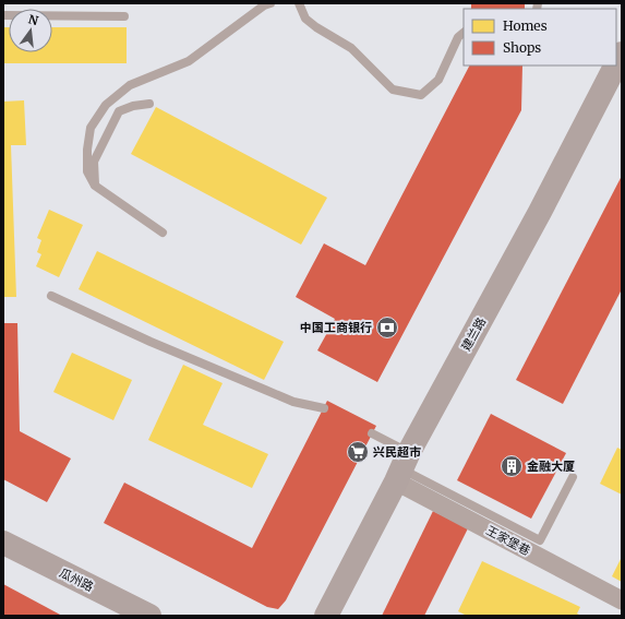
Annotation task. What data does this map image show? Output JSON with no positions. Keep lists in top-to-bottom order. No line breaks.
{"streets":{"street":["建兰路","王家堡巷","瓜州路"]},"crossings":[["建兰路","王家堡巷"]],"places":{"bank":["中国工商银行"],"supermarket":["兴民超市"],"building":["金融大厦"]},"legend":["Homes","Shops"],"north":"top"}
